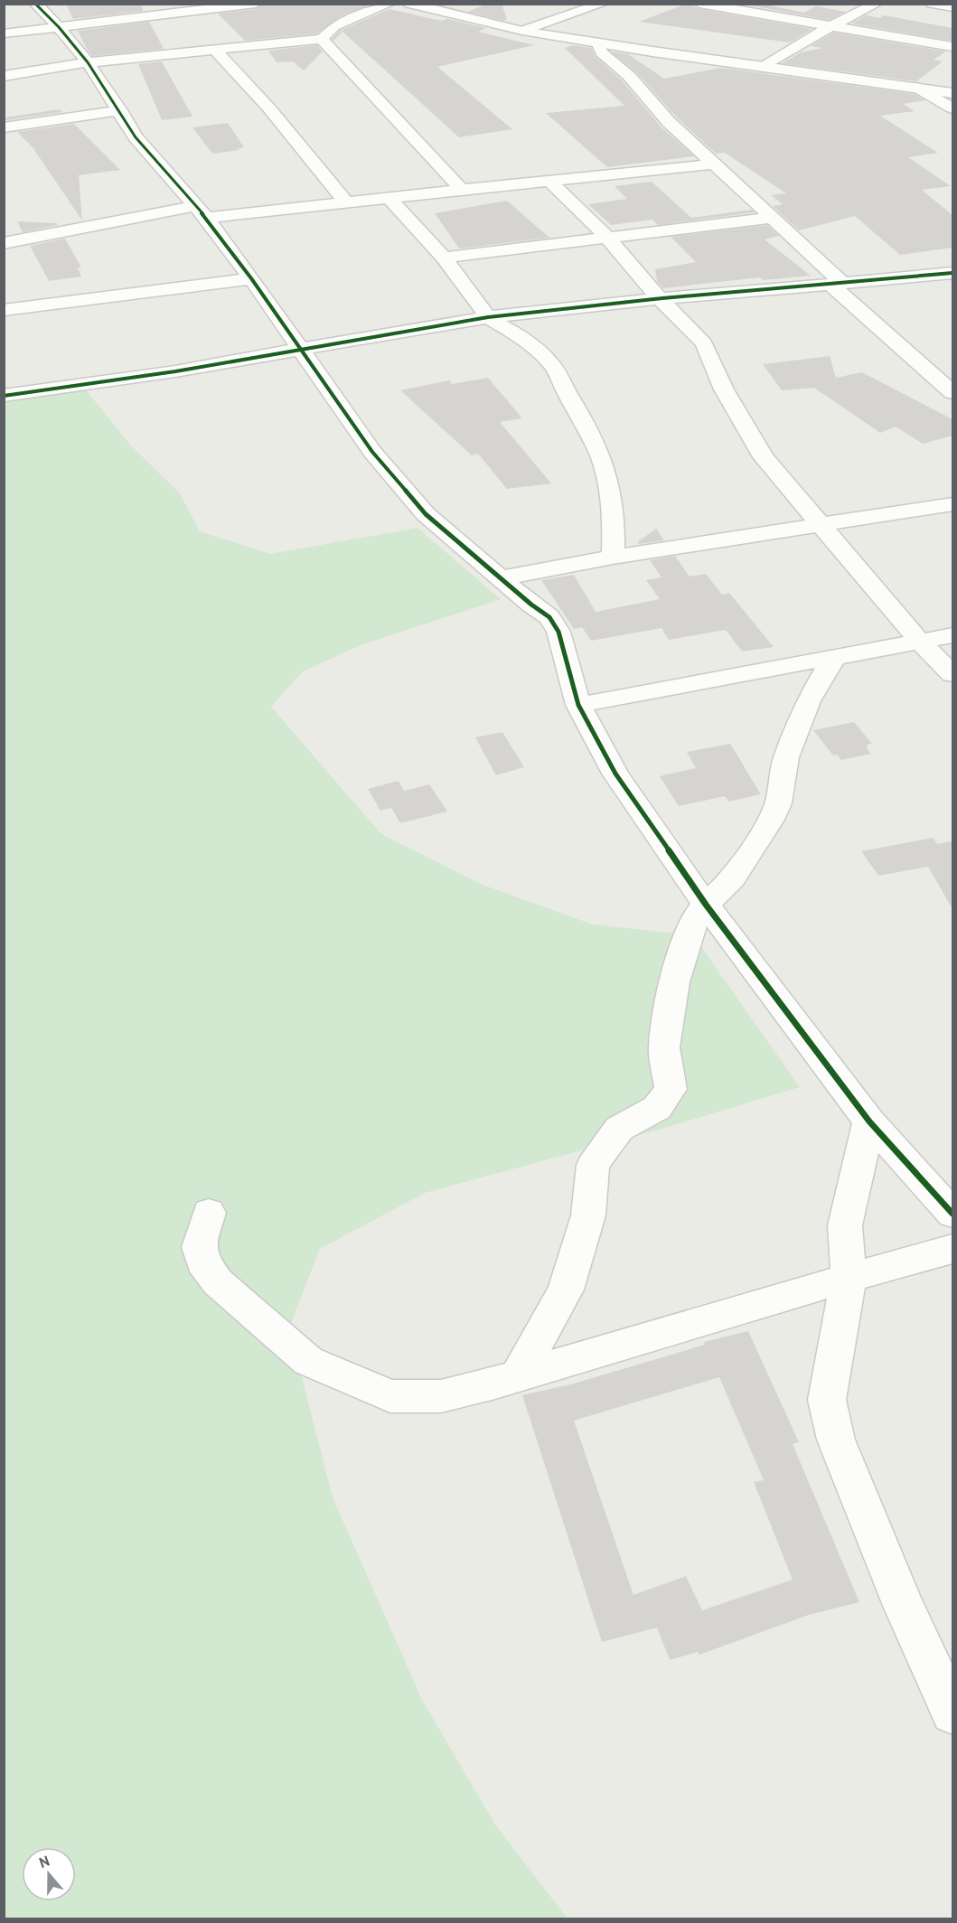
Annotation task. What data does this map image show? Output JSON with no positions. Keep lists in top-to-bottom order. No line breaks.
{"north":"top"}
